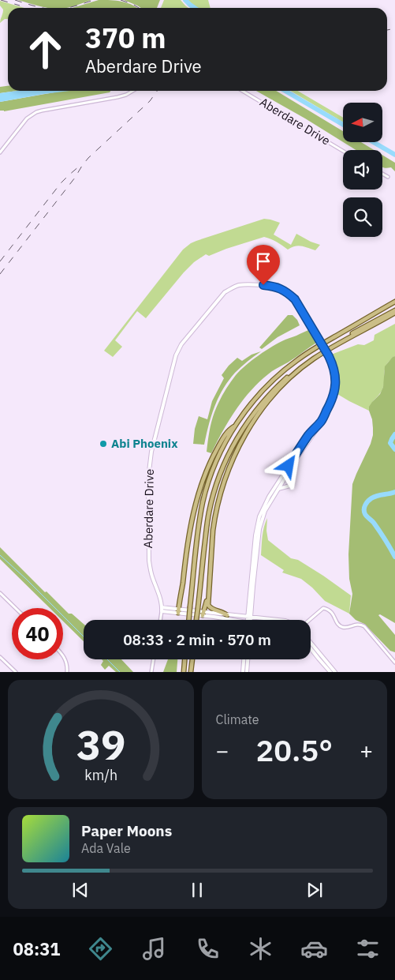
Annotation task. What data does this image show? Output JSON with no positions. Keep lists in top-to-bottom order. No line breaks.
{"streets":{"street":["Aberdare Drive"]},"places":["Abi Phoenix"],"north":"left","page":{"turn":["370 m","Aberdare Drive"],"limit":"40","trip":"08:33 · 2 min · 570 m","tile":"Climate","heat":["−","20.5°","+"],"song":["Paper Moons","Ada Vale"],"tabs":"08:31","gauge":["39","km/h"]}}
